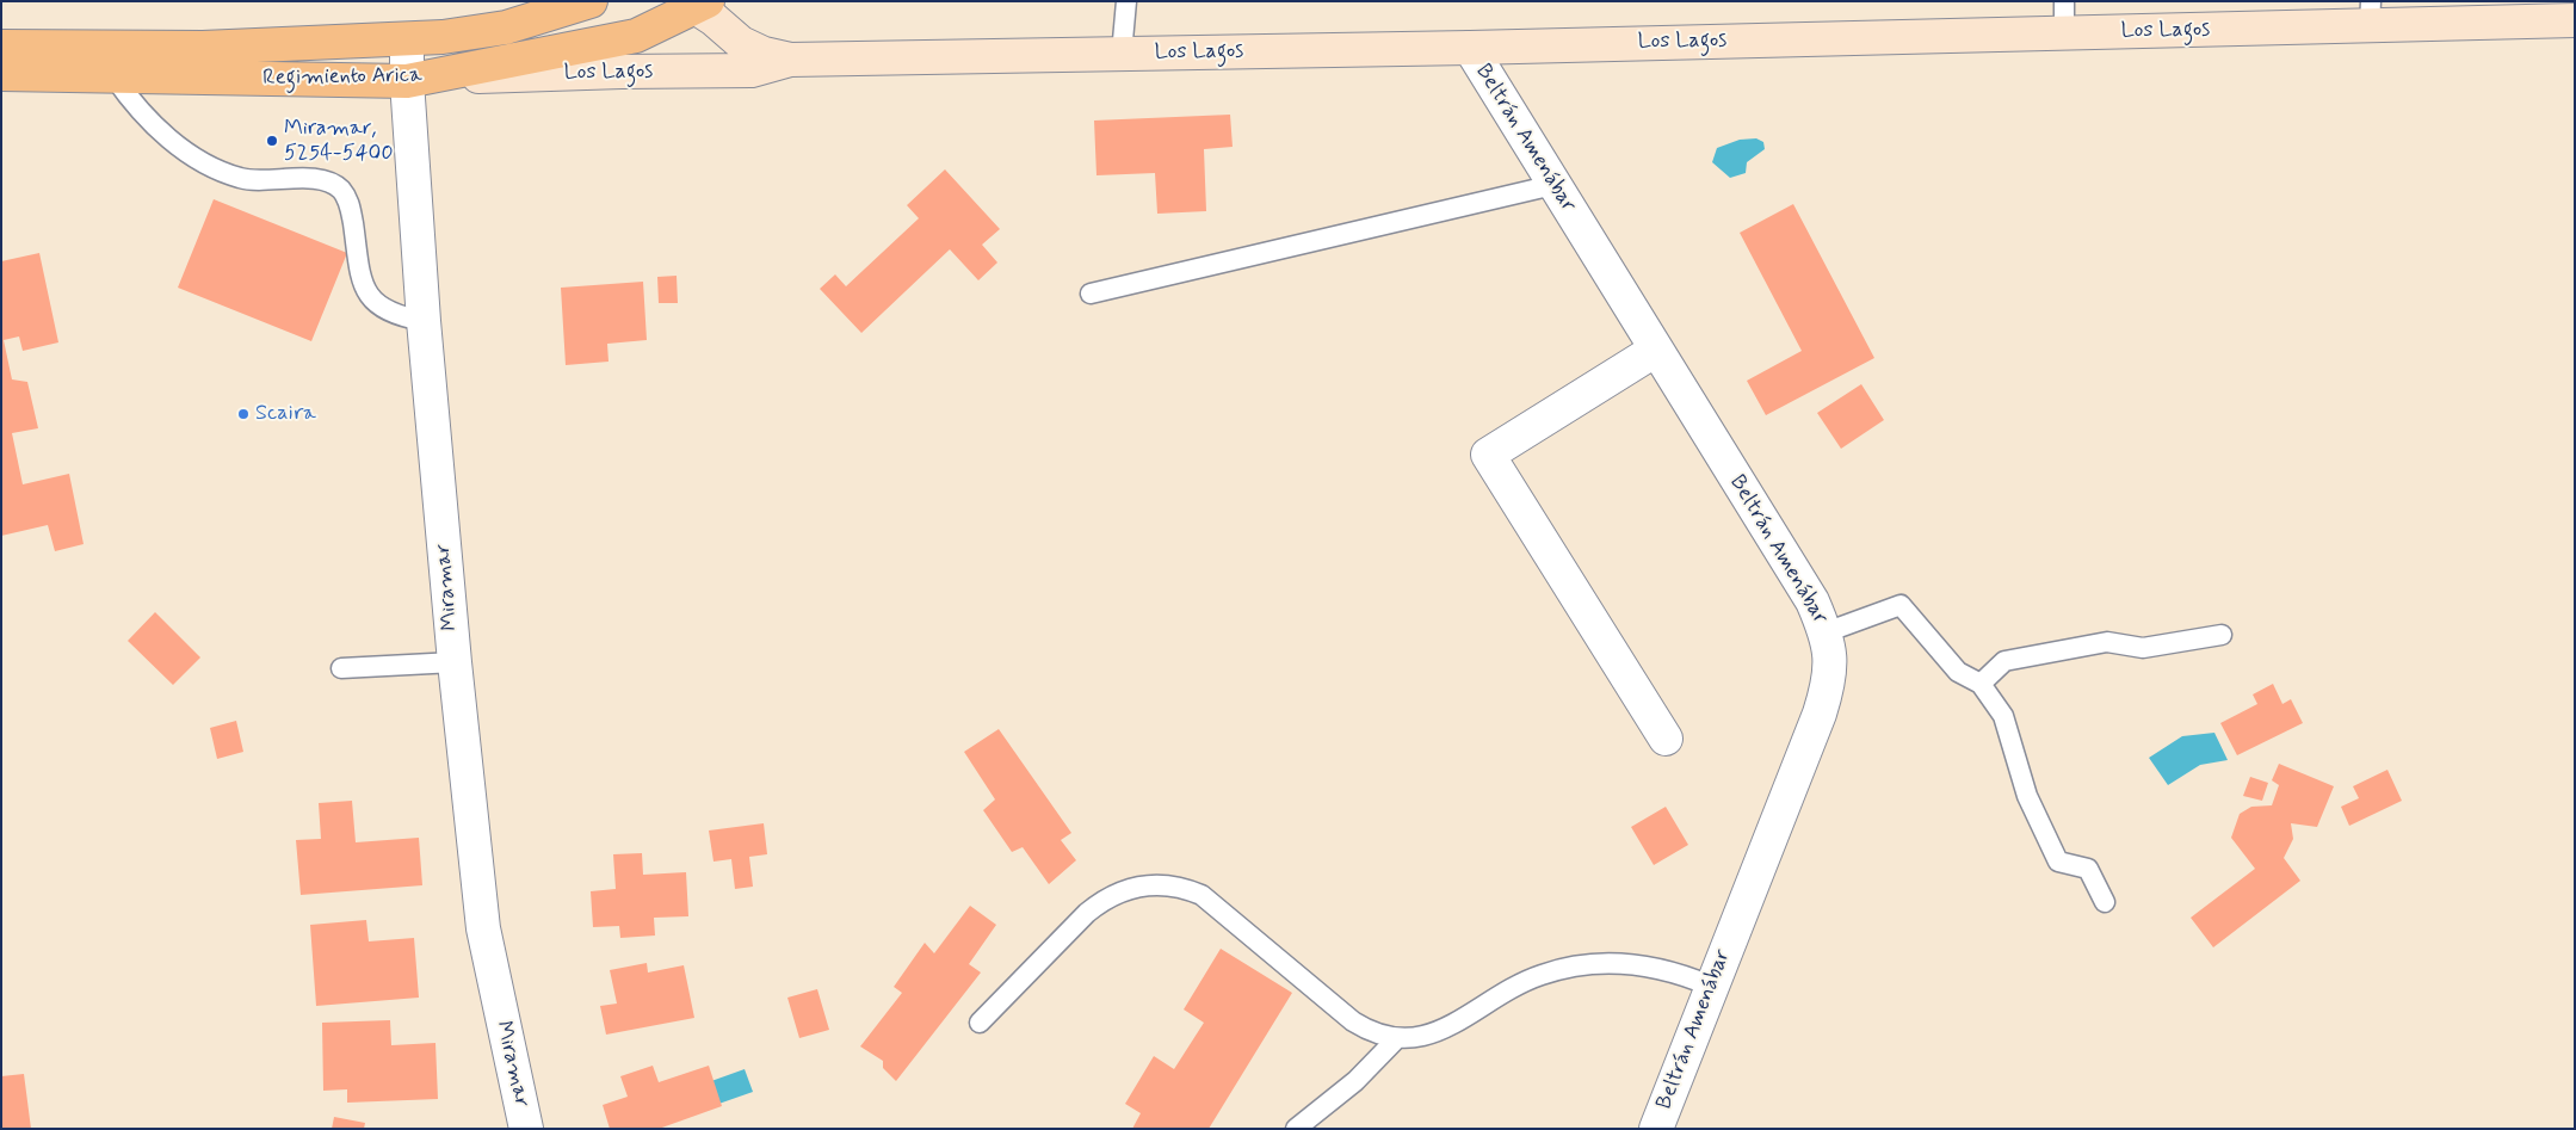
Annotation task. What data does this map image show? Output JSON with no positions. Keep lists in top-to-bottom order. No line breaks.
{"streets":{"main road":["Los Lagos","Regimiento Arica"],"street":["Beltrán Amenábar","Miramar"]},"crossings":[["Los Lagos","Regimiento Arica"],["Los Lagos","Beltrán Amenábar"],["Los Lagos","Miramar"],["Regimiento Arica","Miramar"]],"places":["Miramar, 5254-5400","Scaira"]}
